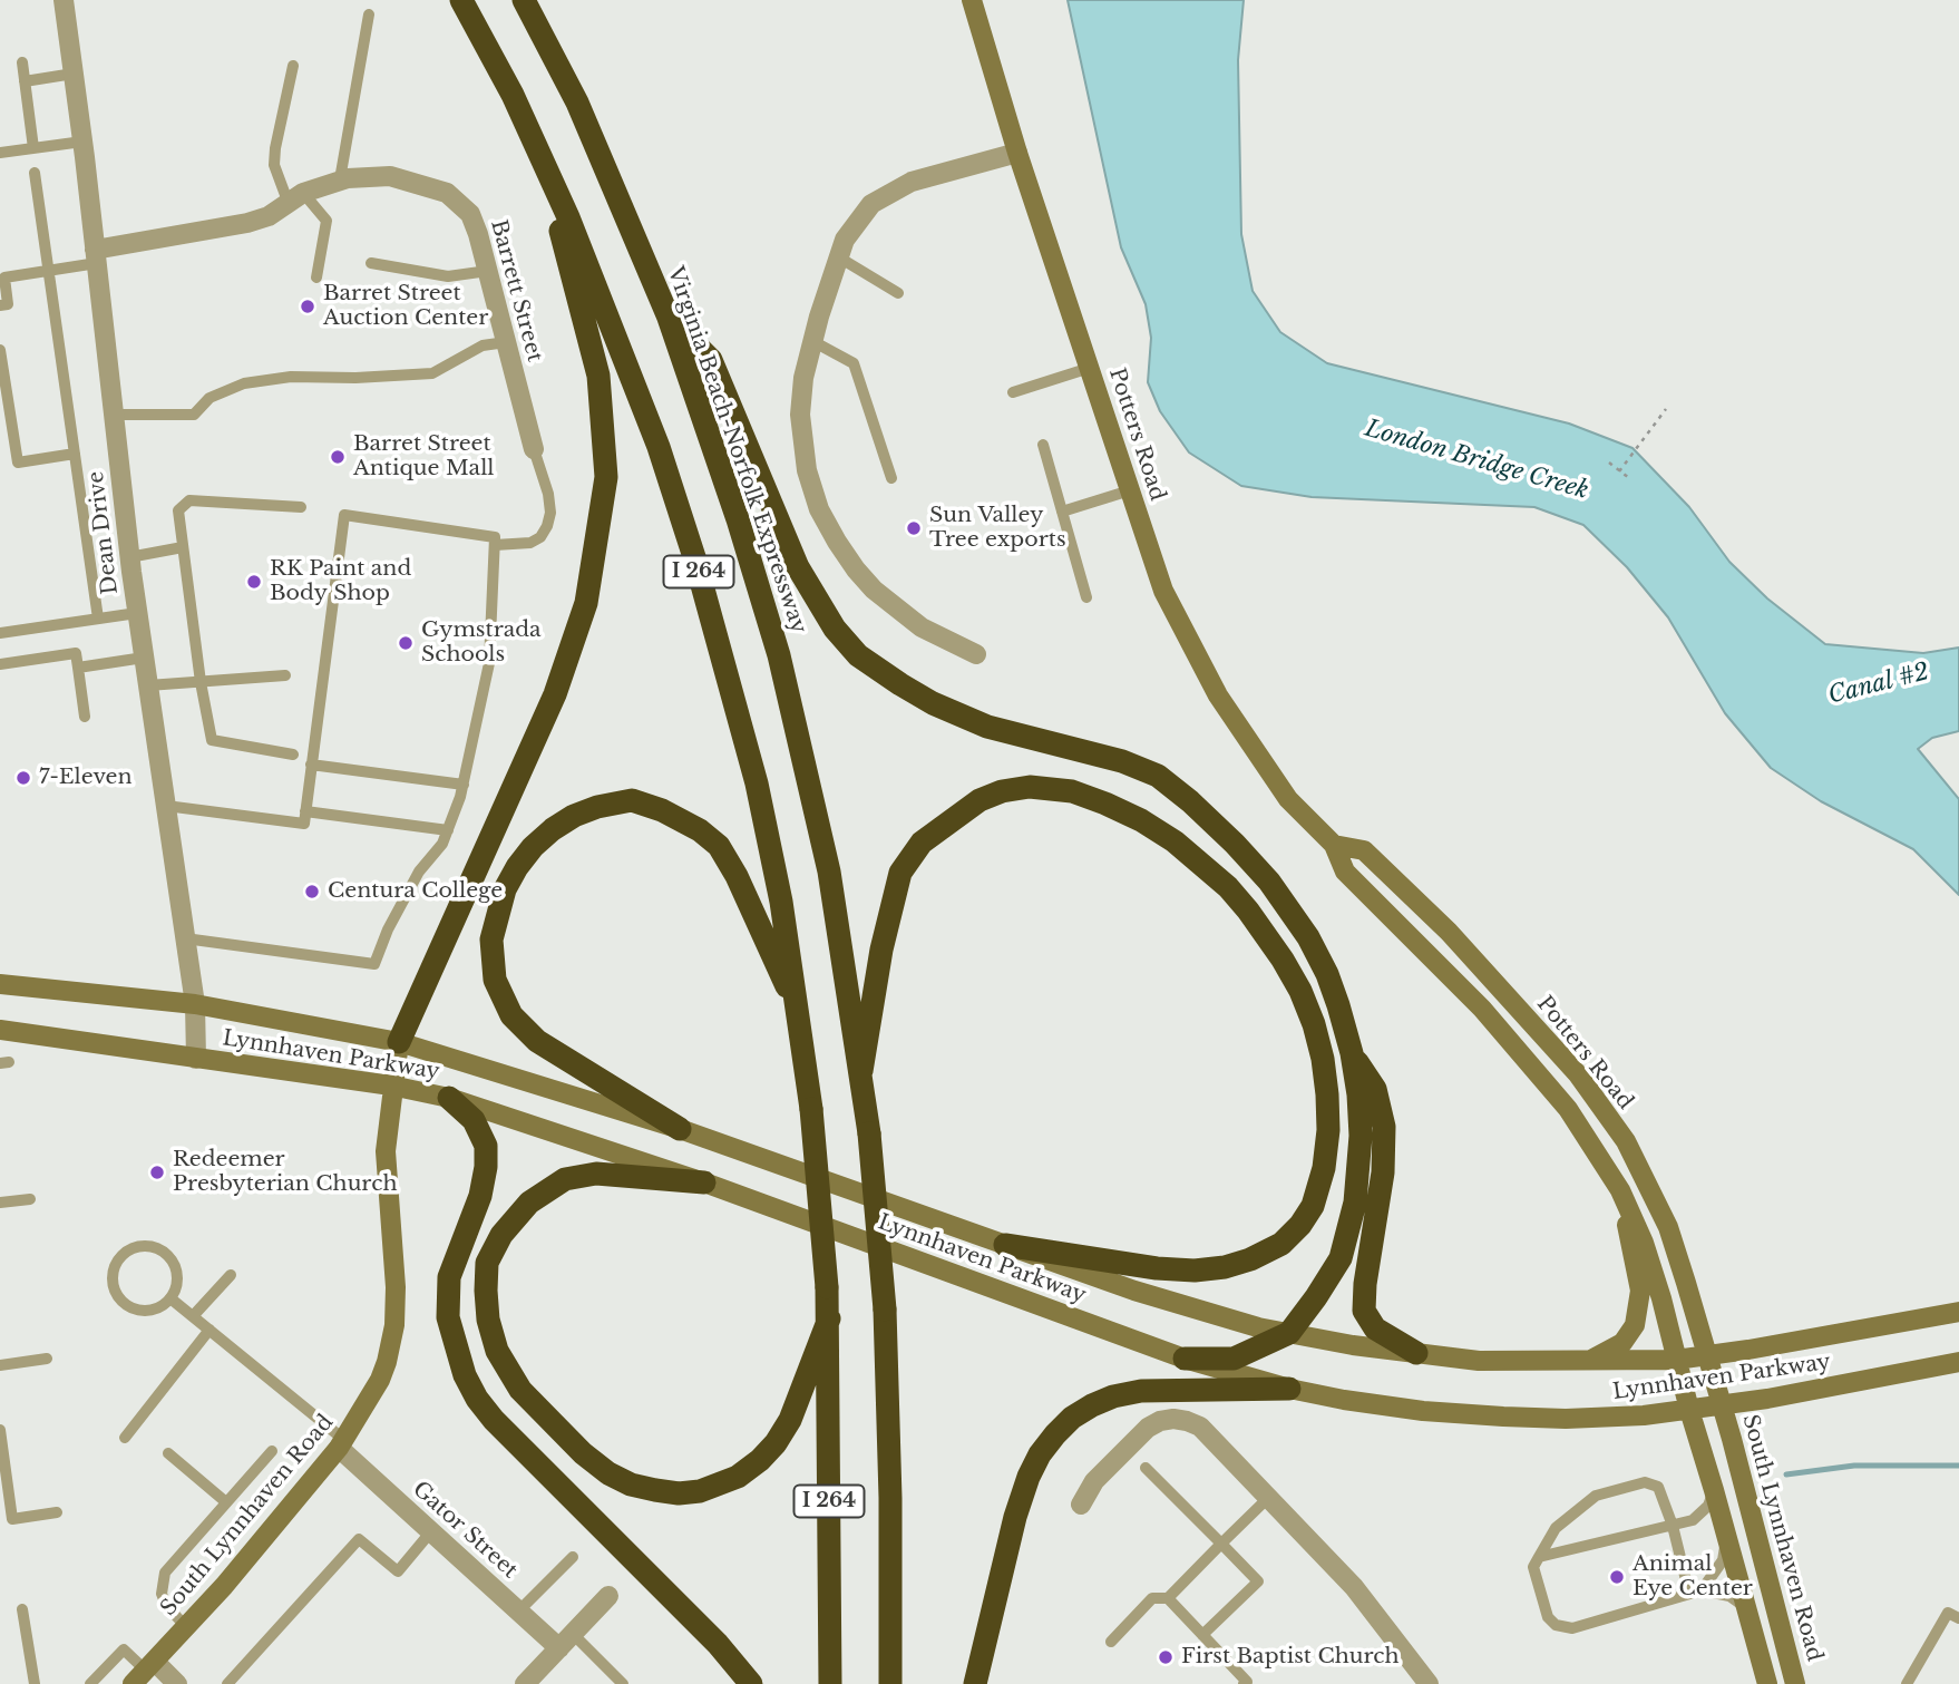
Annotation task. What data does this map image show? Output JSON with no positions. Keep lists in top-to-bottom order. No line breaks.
{"streets":{"highway":["Virginia Beach-Norfolk Expressway","I 264"],"main road":["Potters Road","Lynnhaven Parkway","South Lynnhaven Road"],"street":["Barrett Street","Dean Drive","Gator Street"]},"crossings":[["Barrett Street","Dean Drive"],["Potters Road","Lynnhaven Parkway"],["Potters Road","South Lynnhaven Road"],["Dean Drive","Lynnhaven Parkway"],["Lynnhaven Parkway","South Lynnhaven Road"],["South Lynnhaven Road","Gator Street"]],"water":["London Bridge Creek","Canal #2"],"places":["Barret Street Auction Center","Barret Street Antique Mall","Sun Valley Tree exports","RK Paint and Body Shop","Gymstrada Schools","7-Eleven","Centura College","Redeemer Presbyterian Church","Animal Eye Center","First Baptist Church"]}
